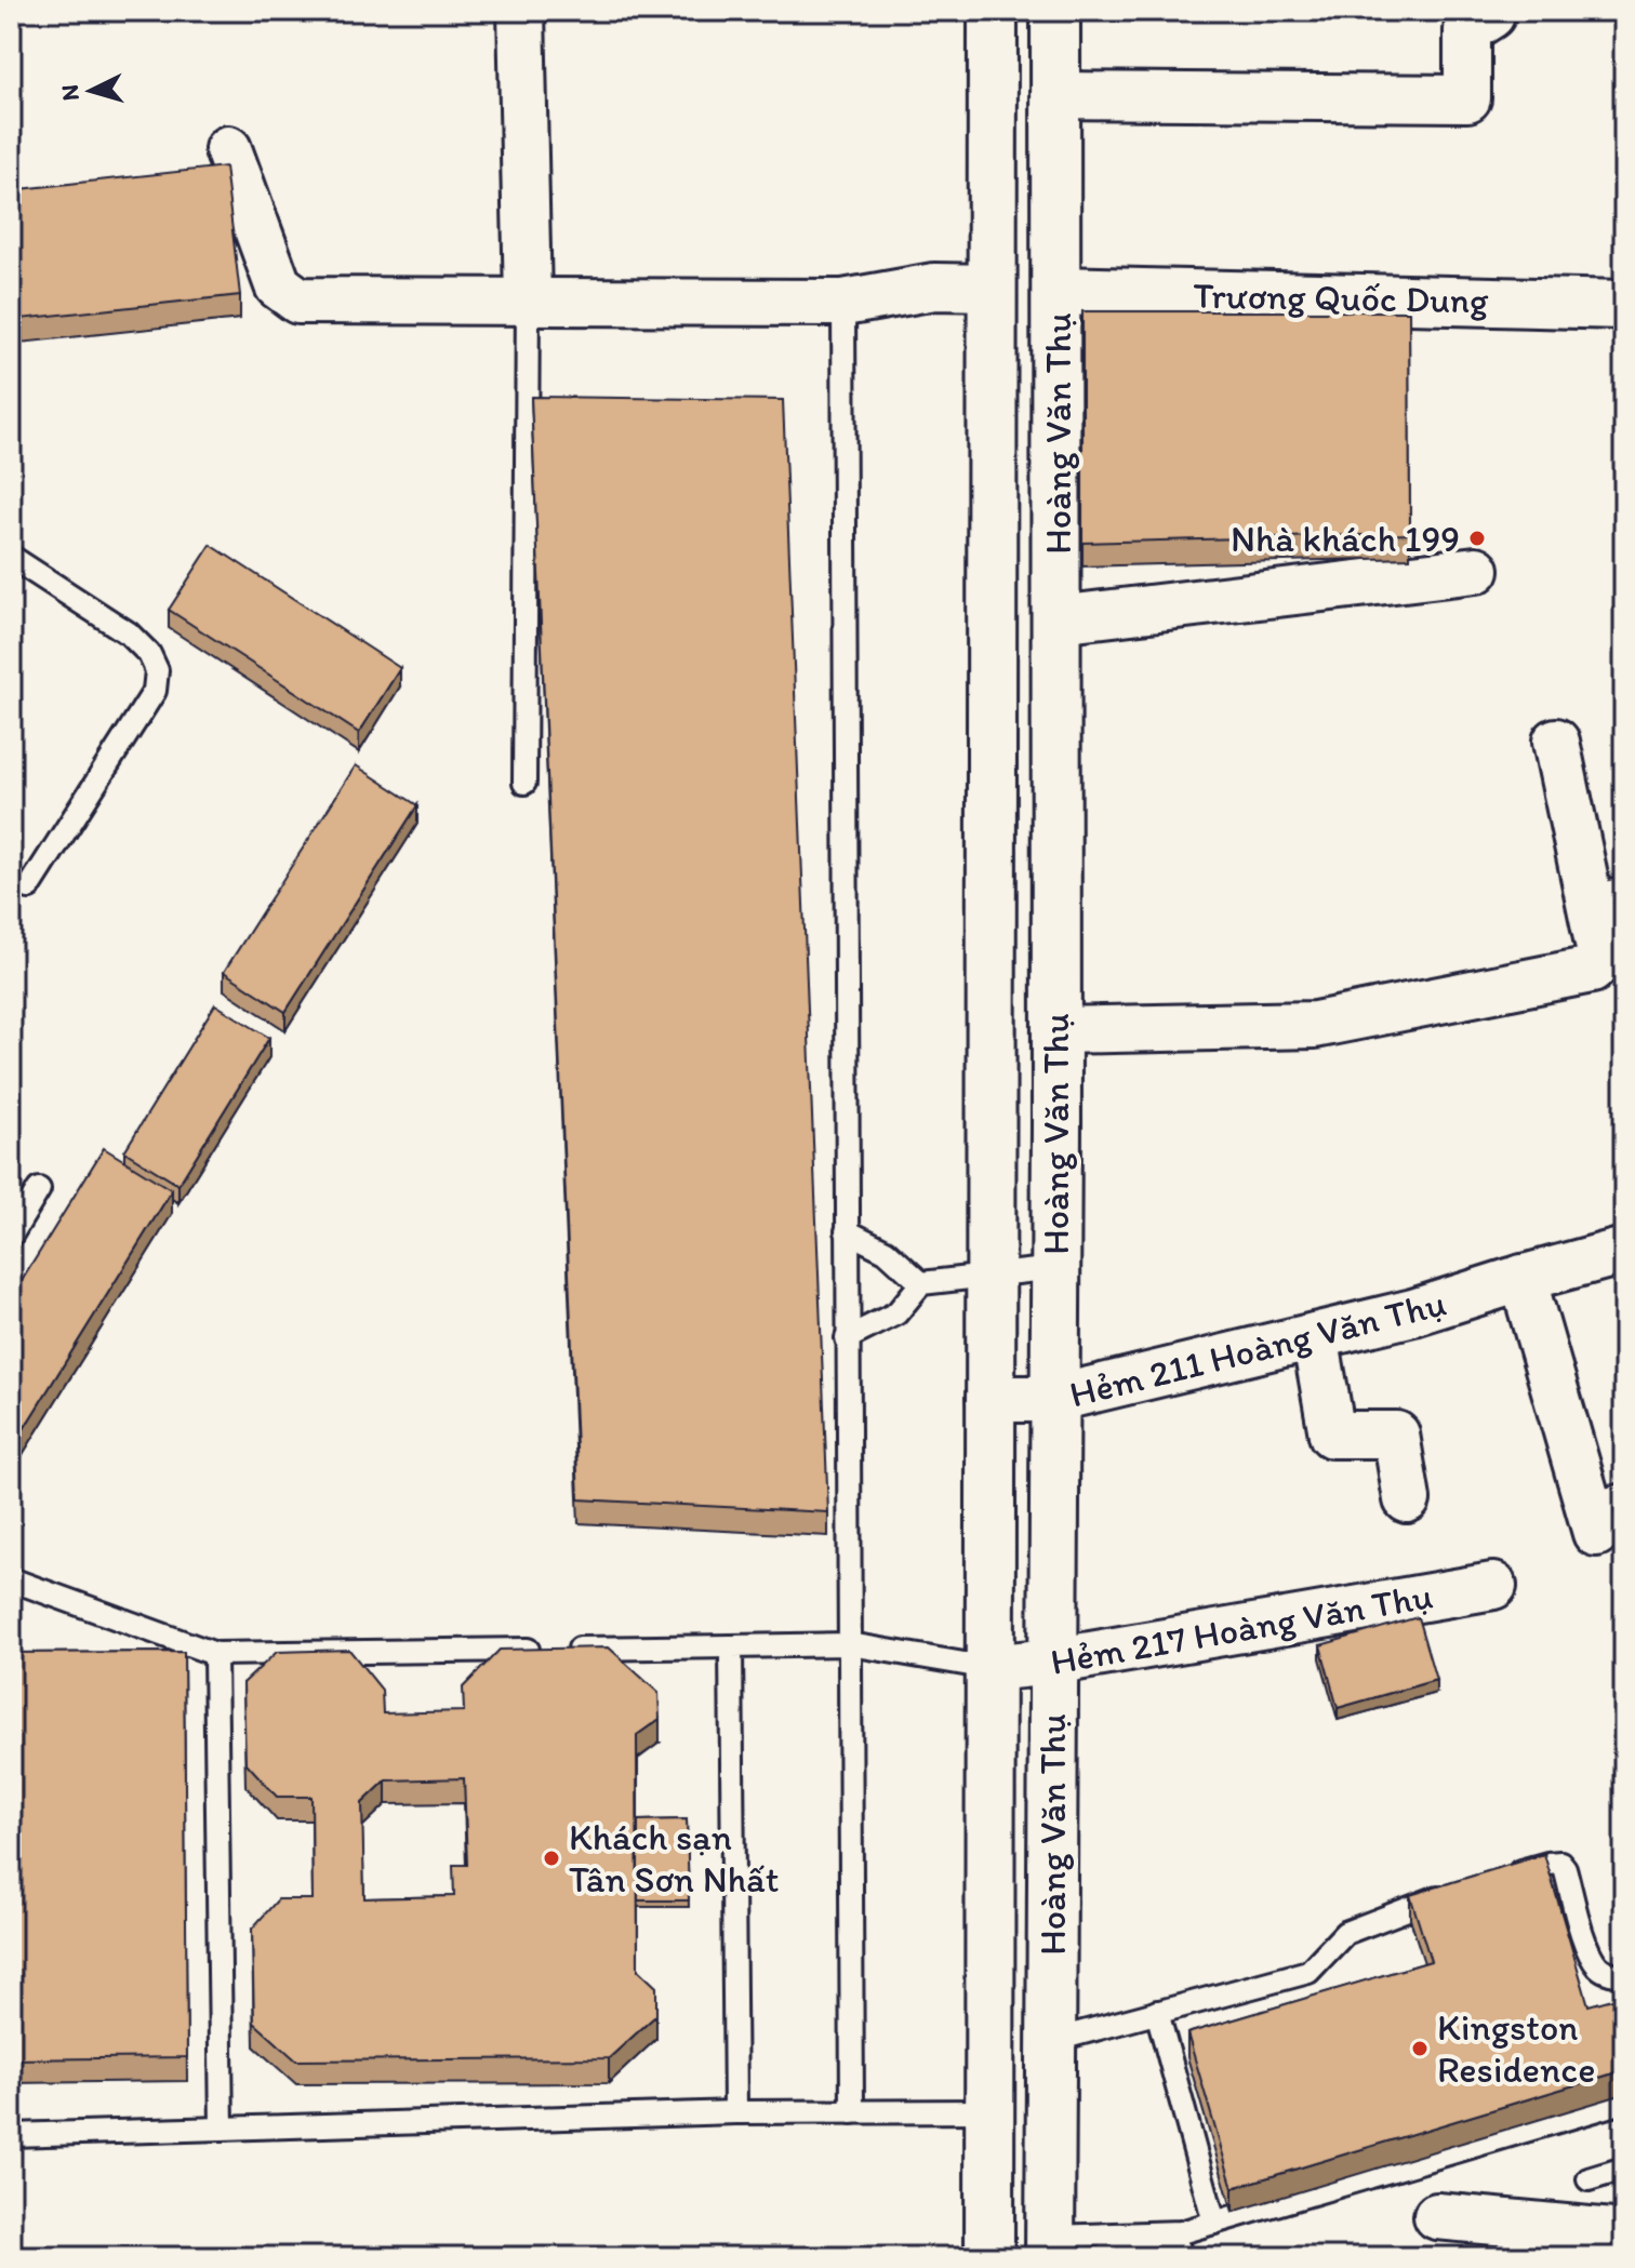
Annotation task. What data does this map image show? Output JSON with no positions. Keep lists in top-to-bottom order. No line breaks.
{"streets":{"main road":["Trương Quốc Dung","Hoàng Văn Thụ"],"street":["Hẻm 211 Hoàng Văn Thụ","Hẻm 217 Hoàng Văn Thụ"]},"crossings":[["Trương Quốc Dung","Hoàng Văn Thụ"],["Hoàng Văn Thụ","Hẻm 211 Hoàng Văn Thụ"],["Hoàng Văn Thụ","Hẻm 217 Hoàng Văn Thụ"]],"places":["Nhà khách 199","Khách sạn Tân Sơn Nhất","Kingston Residence"],"north":"left"}
